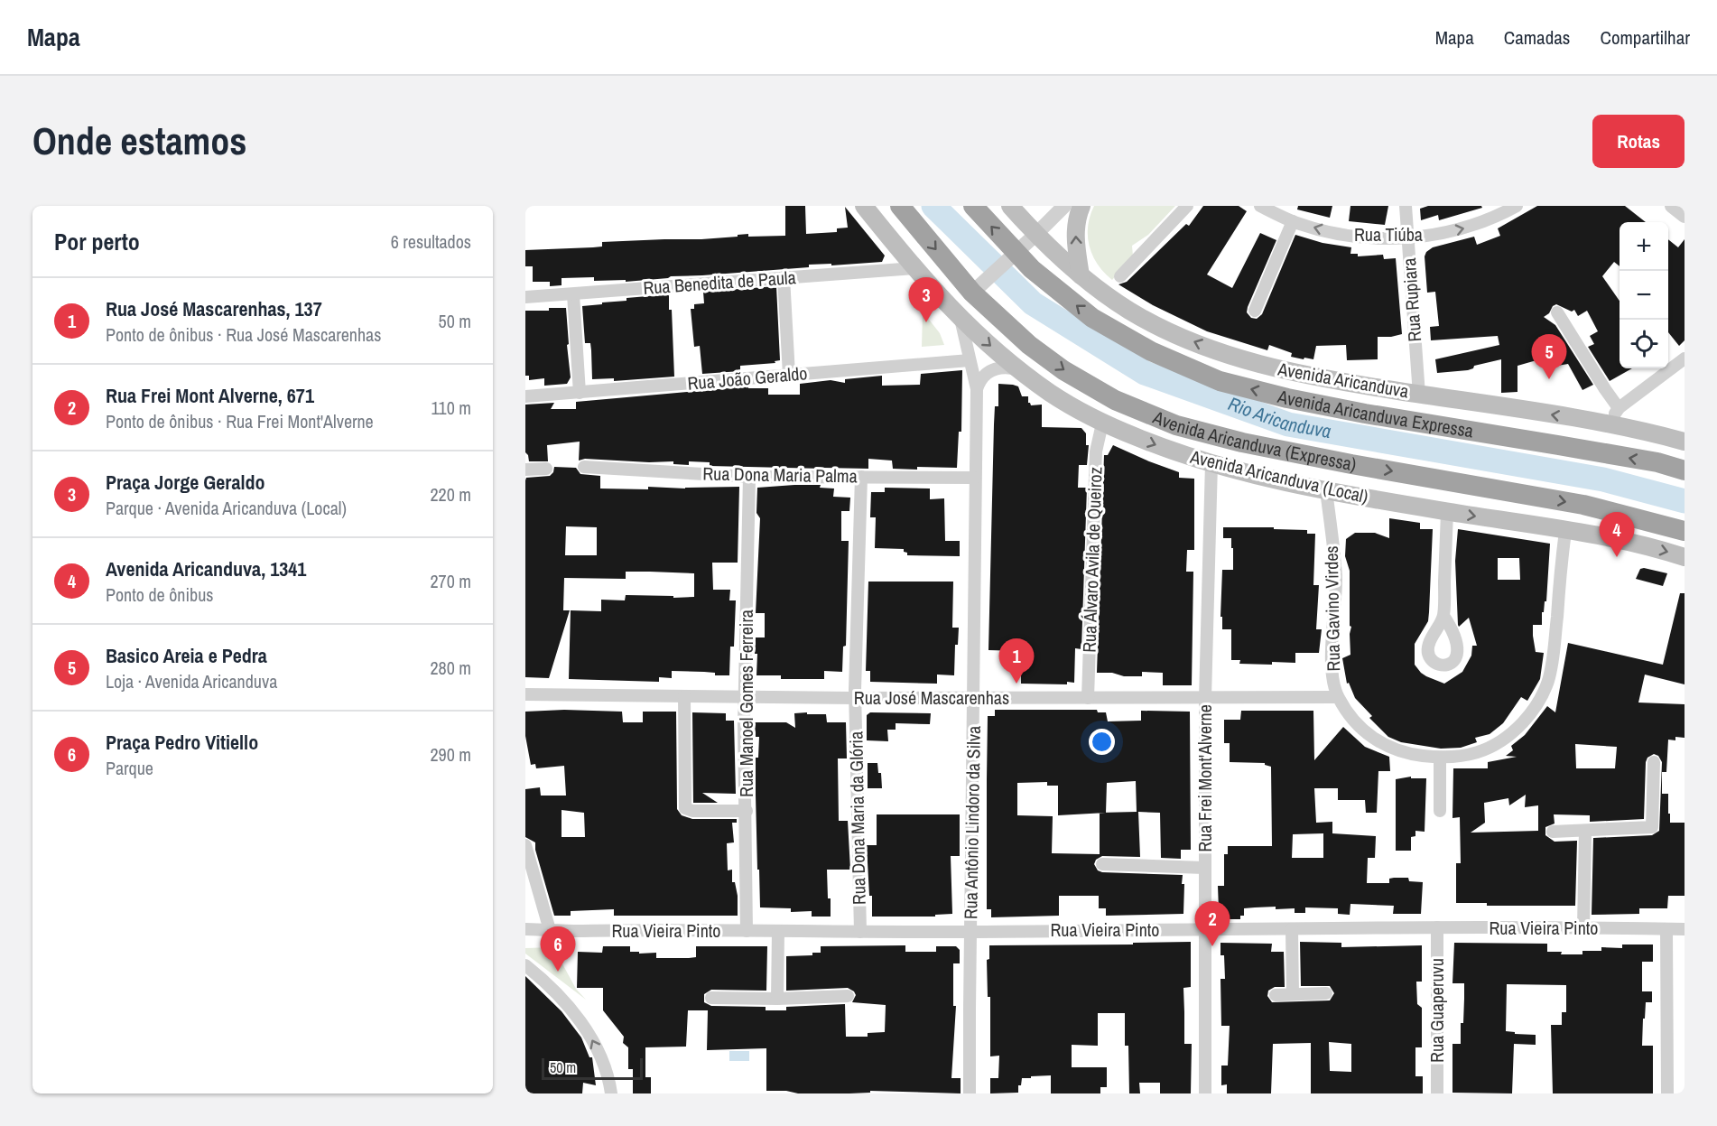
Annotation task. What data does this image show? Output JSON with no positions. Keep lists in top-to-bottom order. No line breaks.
{"streets":{"highway":["Avenida Aricanduva Expressa","Avenida Aricanduva (Expressa)"],"main road":["Avenida Aricanduva","Avenida Aricanduva (Local)"],"street":["Rua Tiúba","Rua Benedita de Paula","Rua Rupiara","Rua João Geraldo","Rua Dona Maria Palma","Rua Álvaro Avila de Queiroz","Rua Gavino Virdes","Rua José Mascarenhas","Rua Manoel Gomes Ferreira","Rua Frei Mont'Alverne","Rua Dona Maria da Glória","Rua Antônio Lindoro da Silva","Rua Vieira Pinto","Rua Guaperuvu"]},"crossings":[["Rua Tiúba","Rua Rupiara"],["Rua Benedita de Paula","Avenida Aricanduva (Local)"],["Rua Rupiara","Avenida Aricanduva"],["Rua João Geraldo","Rua Antônio Lindoro da Silva"],["Rua Dona Maria Palma","Rua Manoel Gomes Ferreira"],["Rua Dona Maria Palma","Rua Dona Maria da Glória"],["Rua Dona Maria Palma","Rua Antônio Lindoro da Silva"],["Avenida Aricanduva (Local)","Rua Álvaro Avila de Queiroz"],["Avenida Aricanduva (Local)","Rua Gavino Virdes"],["Avenida Aricanduva (Local)","Rua Frei Mont'Alverne"],["Avenida Aricanduva (Local)","Rua Antônio Lindoro da Silva"],["Rua Álvaro Avila de Queiroz","Rua José Mascarenhas"],["Rua Gavino Virdes","Rua José Mascarenhas"],["Rua José Mascarenhas","Rua Manoel Gomes Ferreira"],["Rua José Mascarenhas","Rua Frei Mont'Alverne"],["Rua José Mascarenhas","Rua Dona Maria da Glória"],["Rua José Mascarenhas","Rua Antônio Lindoro da Silva"],["Rua Manoel Gomes Ferreira","Rua Vieira Pinto"],["Rua Frei Mont'Alverne","Rua Vieira Pinto"],["Rua Dona Maria da Glória","Rua Vieira Pinto"],["Rua Antônio Lindoro da Silva","Rua Vieira Pinto"],["Rua Vieira Pinto","Rua Guaperuvu"]],"one_way":["Avenida Aricanduva","Avenida Aricanduva Expressa","Avenida Aricanduva (Expressa)","Avenida Aricanduva (Local)"],"water":["Rio Aricanduva"],"scale_bar":"50 m","page":{"header":"Mapa","nav":["Mapa","Camadas","Compartilhar"],"buttons":"Rotas","title":"Onde estamos","heading":["Por perto","6 resultados"],"map_buttons":["+","−"],"list":[{"mark":"1","name":"Rua José Mascarenhas, 137","note":"Ponto de ônibus · Rua José Mascarenhas","value":"50 m"},{"mark":"2","name":"Rua Frei Mont Alverne, 671","note":"Ponto de ônibus · Rua Frei Mont'Alverne","value":"110 m"},{"mark":"3","name":"Praça Jorge Geraldo","note":"Parque · Avenida Aricanduva (Local)","value":"220 m"},{"mark":"4","name":"Avenida Aricanduva, 1341","note":"Ponto de ônibus","value":"270 m"},{"mark":"5","name":"Basico Areia e Pedra","note":"Loja · Avenida Aricanduva","value":"280 m"},{"mark":"6","name":"Praça Pedro Vitiello","note":"Parque","value":"290 m"}],"pins":["3","5","4","1","2","6"],"scale":"50 m"}}
